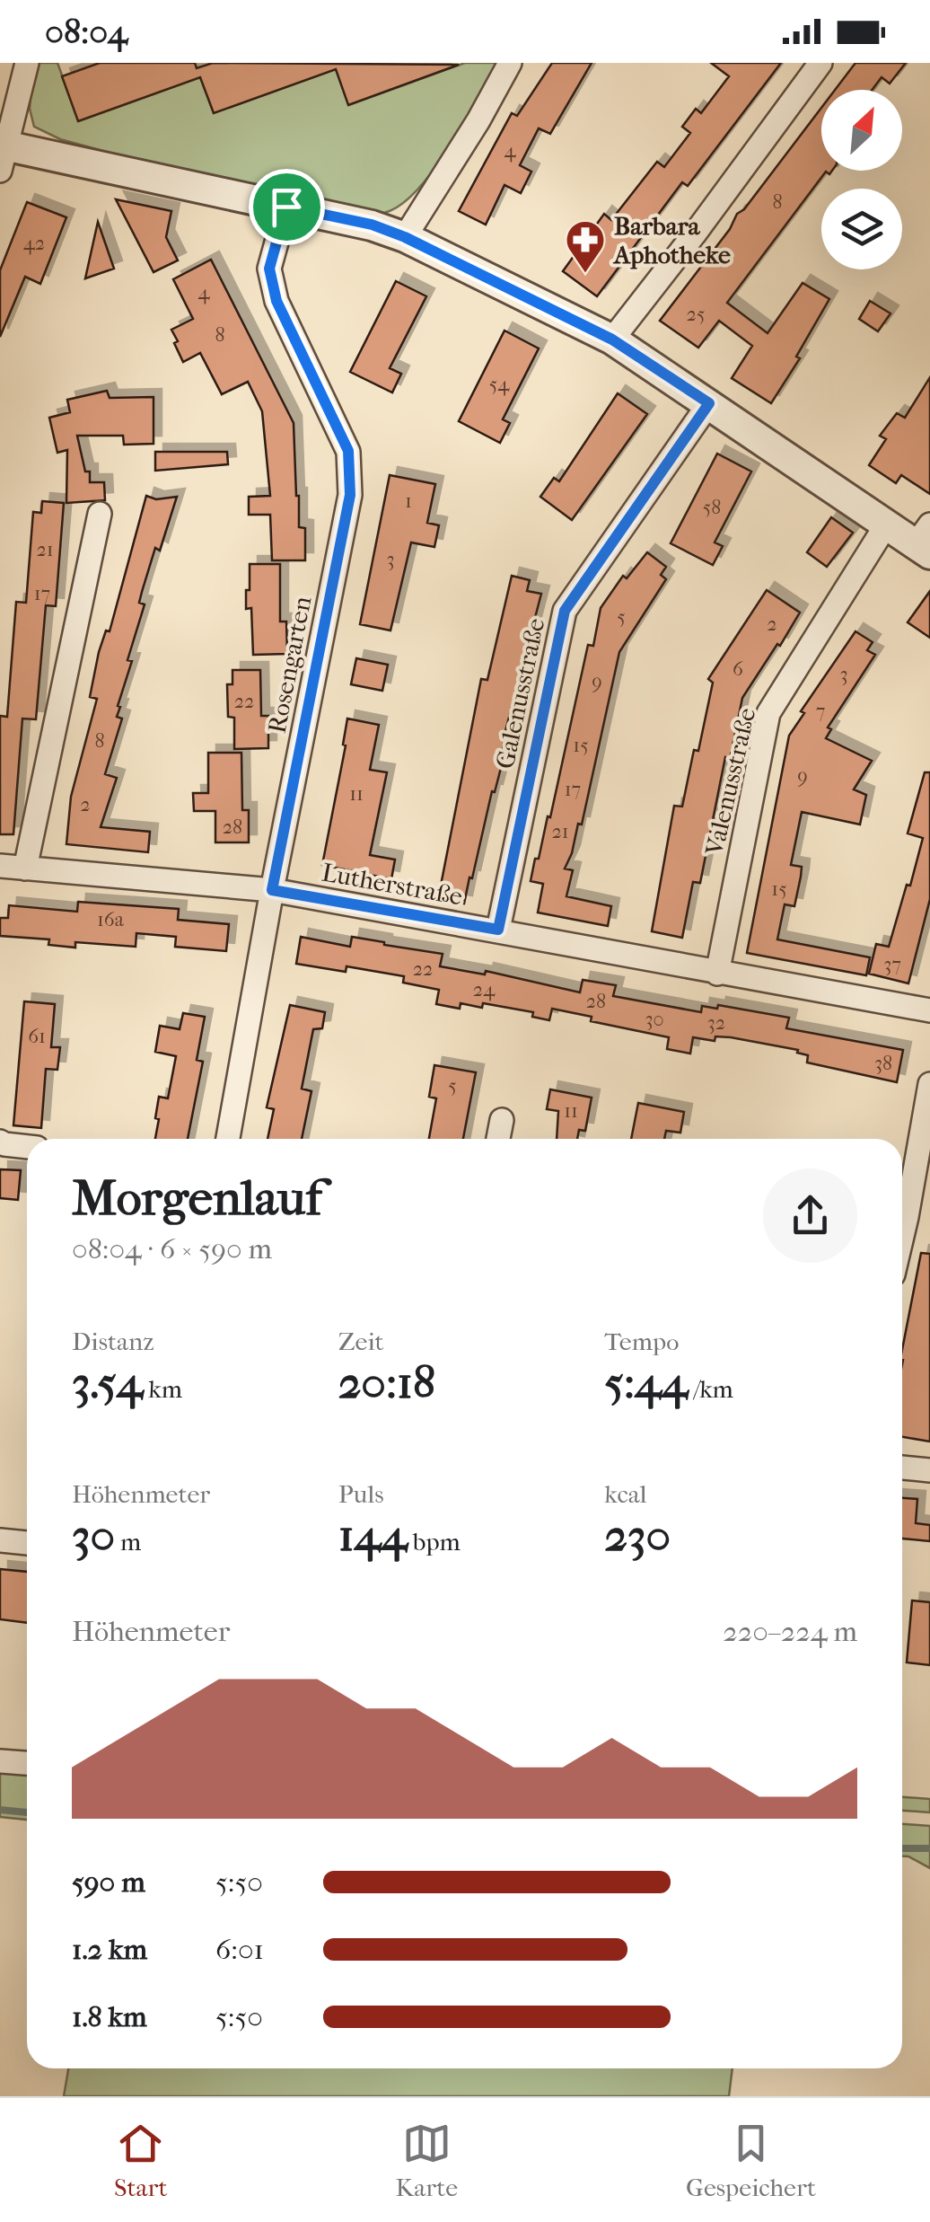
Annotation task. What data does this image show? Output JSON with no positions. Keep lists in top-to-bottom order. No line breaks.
{"streets":{"street":["Rosengarten","Galenusstraße","Valenusstraße","Lutherstraße"]},"crossings":[["Rosengarten","Lutherstraße"],["Galenusstraße","Lutherstraße"],["Valenusstraße","Lutherstraße"]],"places":{"pharmacy":["Barbara Aphotheke"]},"house_numbers":["4","8","42","4","25","8","54","1","58","21","3","17","5","2","6","3","9","22","7","8","15","9","17","11","2","28","21","15","16a","37","22","24","28","30","32","61","38","5","11"],"north":"top right","page":{"status":"08:04","heading":["Morgenlauf","08:04 · 6 × 590 m"],"stats":[["Distanz","3.54 km"],["Zeit","20:18"],["Tempo","5:44 /km"],["Höhenmeter","30 m"],["Puls","144 bpm"],["kcal","230"]],"chart":["Höhenmeter","220–224 m"],"list":[{"name":"590 m","note":"5:50"},{"name":"1.2 km","note":"6:01"},{"name":"1.8 km","note":"5:50"}],"tabs":["Start","Karte","Gespeichert"]}}
